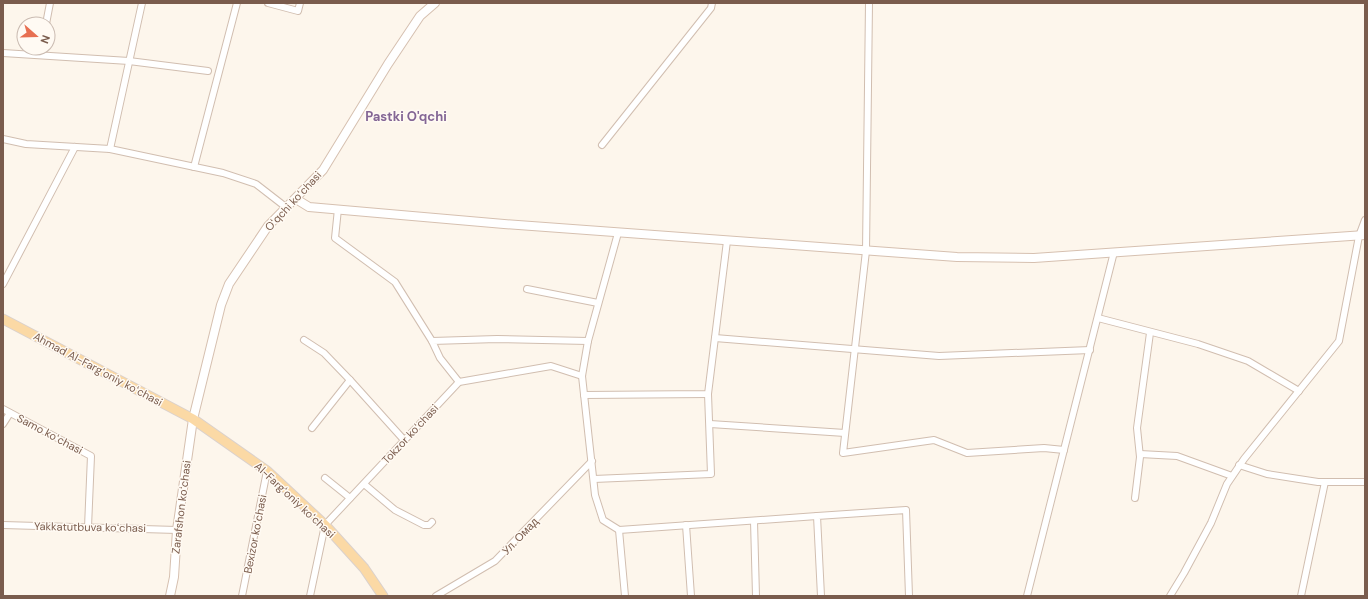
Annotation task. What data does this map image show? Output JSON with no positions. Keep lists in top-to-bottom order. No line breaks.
{"streets":{"main road":["Ahmad Al-Fargʻoniy koʻchasi","Al-Fargʻoniy koʻchasi"],"street":["Oʻqchi koʻchasi","Samo koʻchasi","Tokzor koʻchasi","Zarafshon koʻchasi","Yakkatutbuva koʻchasi","Bexizor koʻchasi","Ул. Омад"]},"crossings":[["Oʻqchi koʻchasi","Ahmad Al-Fargʻoniy koʻchasi"],["Oʻqchi koʻchasi","Al-Fargʻoniy koʻchasi"],["Oʻqchi koʻchasi","Zarafshon koʻchasi"],["Ahmad Al-Fargʻoniy koʻchasi","Al-Fargʻoniy koʻchasi"],["Ahmad Al-Fargʻoniy koʻchasi","Zarafshon koʻchasi"],["Samo koʻchasi","Yakkatutbuva koʻchasi"],["Tokzor koʻchasi","Al-Fargʻoniy koʻchasi"],["Al-Fargʻoniy koʻchasi","Zarafshon koʻchasi"],["Al-Fargʻoniy koʻchasi","Bexizor koʻchasi"],["Zarafshon koʻchasi","Yakkatutbuva koʻchasi"]],"districts":["Pastki O'qchi"],"north":"right"}
